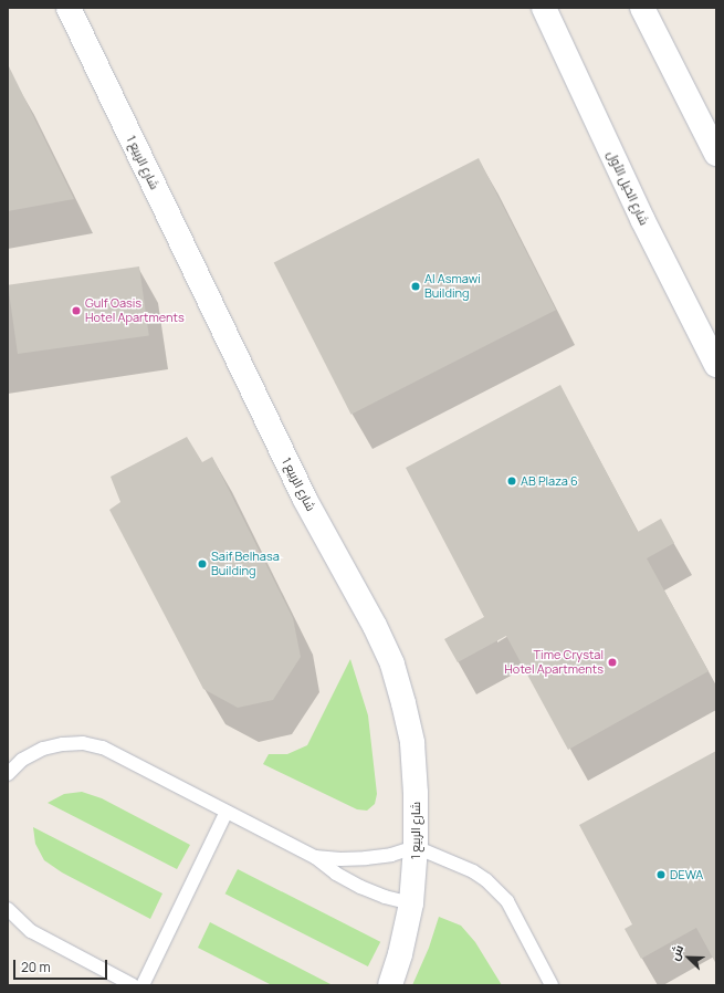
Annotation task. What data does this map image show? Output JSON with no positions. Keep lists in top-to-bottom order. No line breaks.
{"streets":{"street":["شارع الربيع 1","شارع الخيل الأول"]},"places":["Al Asmawi Building","Gulf Oasis Hotel Apartments","AB Plaza 6","Saif Belhasa Building","Time Crystal Hotel Apartments","DEWA"],"scale_bar":"20 m","north":"top left"}
